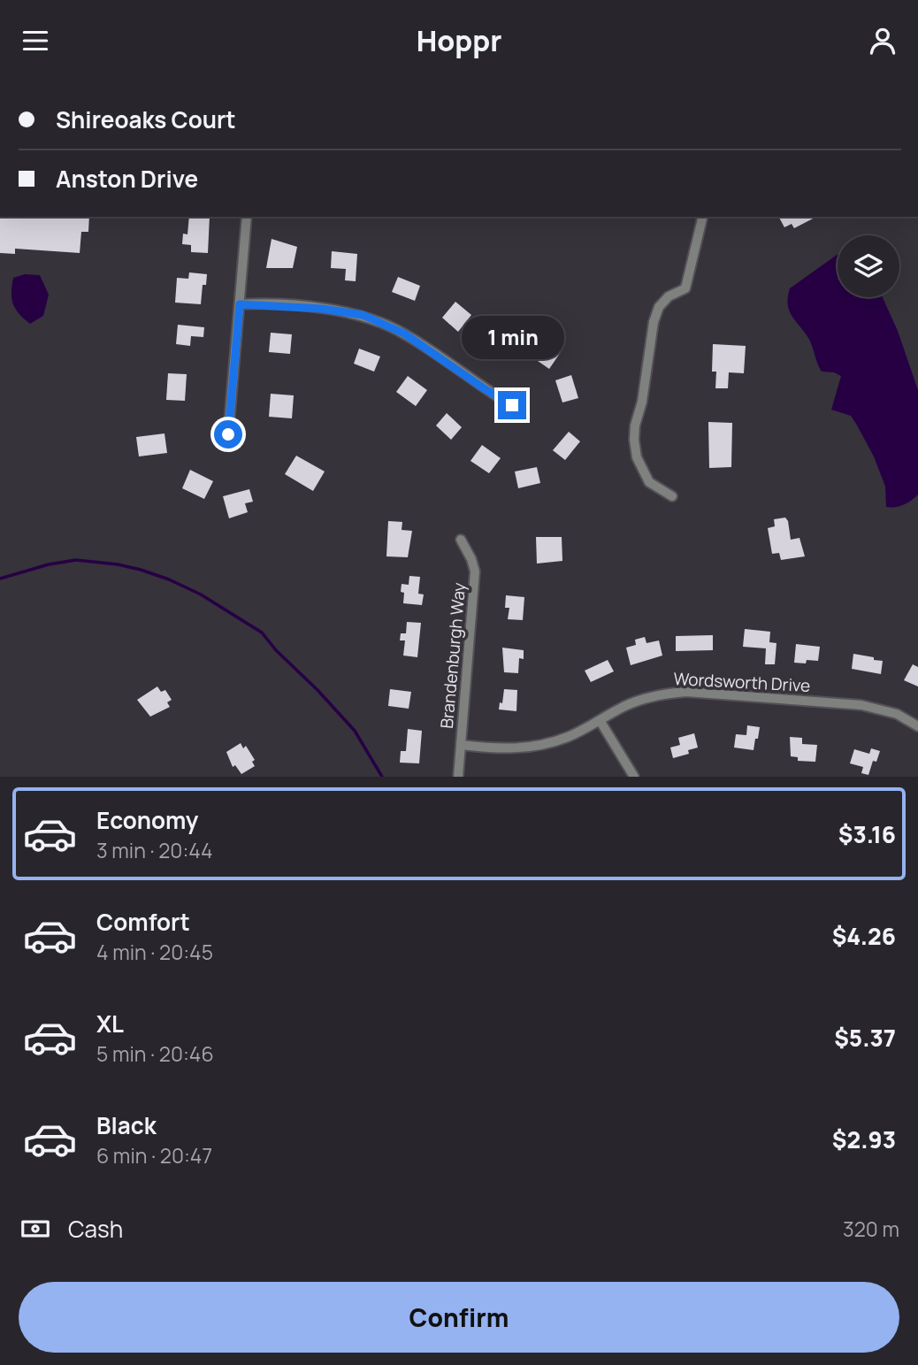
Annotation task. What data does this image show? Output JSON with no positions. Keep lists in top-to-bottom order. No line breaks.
{"streets":{"street":["Brandenburgh Way","Wordsworth Drive"]},"crossings":[["Brandenburgh Way","Wordsworth Drive"]],"page":{"header":"Hoppr","banner":["Shireoaks Court","Anston Drive"],"bubble":"1 min","list":[{"name":"Economy","note":"3 min · 20:44","value":"$3.16"},{"name":"Comfort","note":"4 min · 20:45","value":"$4.26"},{"name":"XL","note":"5 min · 20:46","value":"$5.37"},{"name":"Black","note":"6 min · 20:47","value":"$2.93"}],"pay":["Cash","320 m"],"buttons":"Confirm"}}
